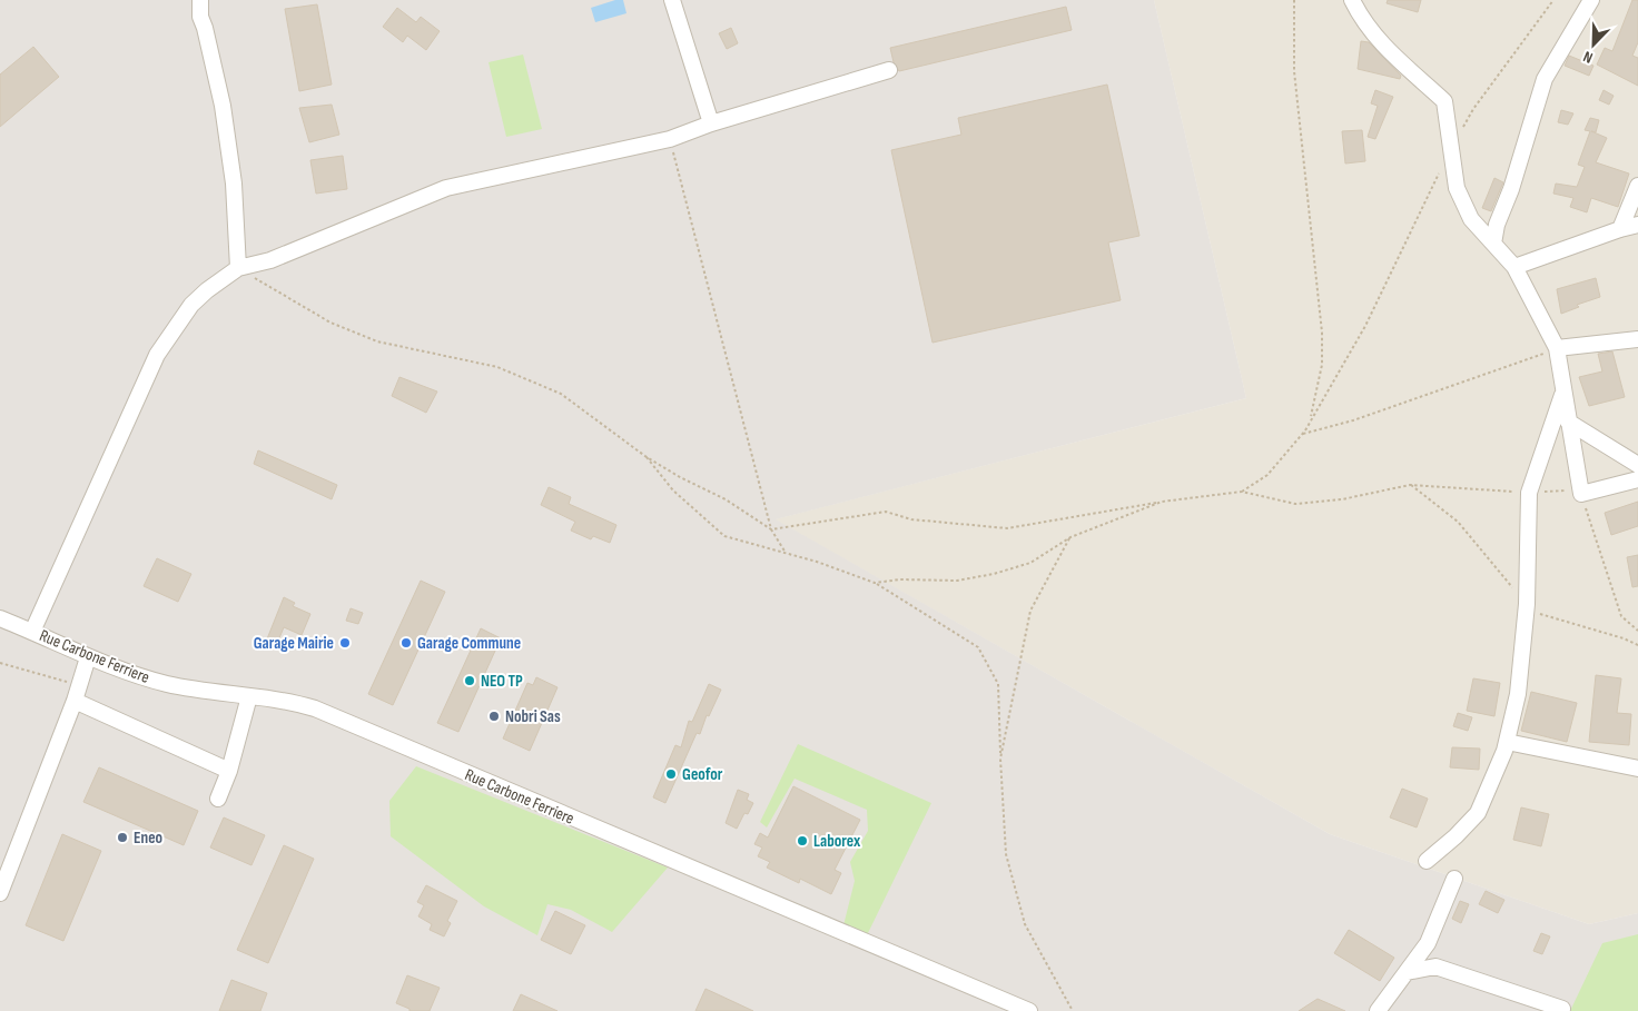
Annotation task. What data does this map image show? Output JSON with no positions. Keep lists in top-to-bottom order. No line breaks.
{"streets":{"street":["Rue Carbone Ferriere"]},"places":["Garage Mairie","Garage Commune","NEO TP","Nobri Sas","Geofor","Eneo","Laborex"],"north":"bottom left"}
